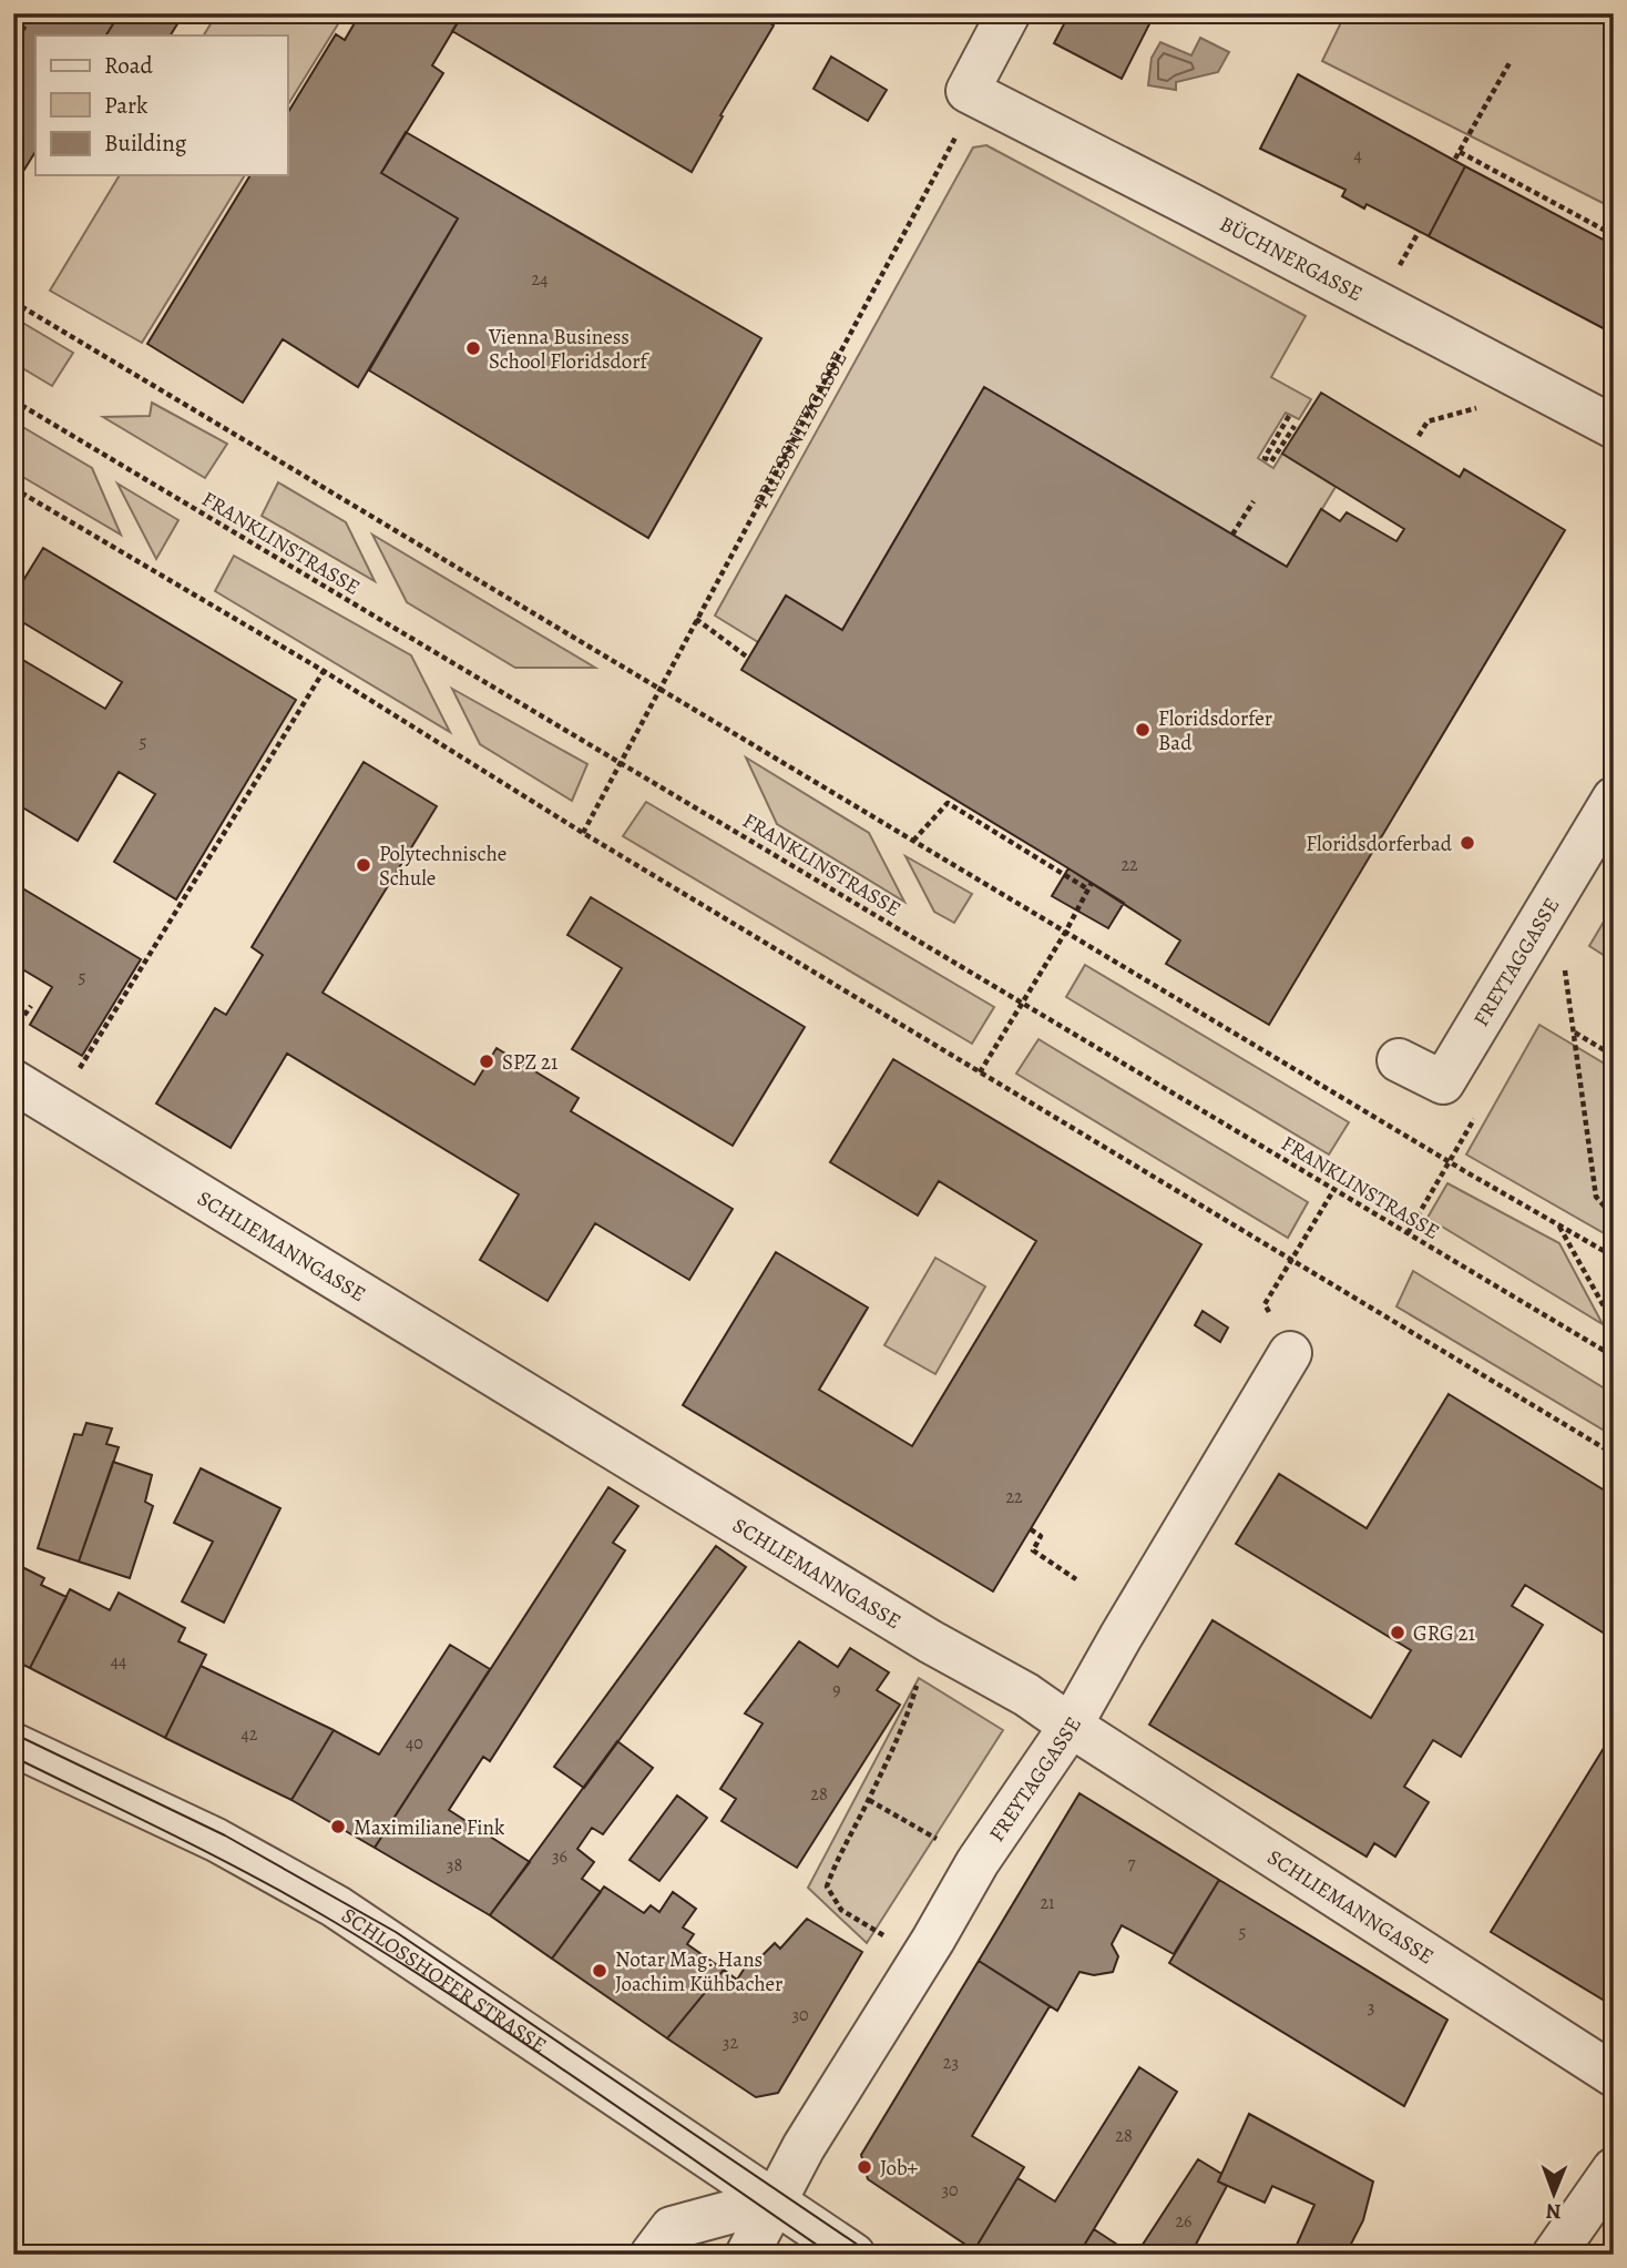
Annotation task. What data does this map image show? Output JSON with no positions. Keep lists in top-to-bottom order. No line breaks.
{"streets":{"street":["BÜCHNERGASSE","FREYTAGGASSE","SCHLIEMANNGASSE","SCHLOSSHOFER STRASSE"],"path":["PRIESSNITZGASSE","FRANKLINSTRASSE"]},"crossings":[["BÜCHNERGASSE","PRIESSNITZGASSE"],["PRIESSNITZGASSE","FRANKLINSTRASSE"],["FREYTAGGASSE","SCHLIEMANNGASSE"],["FREYTAGGASSE","SCHLOSSHOFER STRASSE"]],"places":["Vienna Business School Floridsdorf","Floridsdorfer Bad","Floridsdorferbad","Polytechnische Schule","SPZ 21","GRG 21","Maximiliane Fink","Notar Mag. Hans Joachim Kühbacher","Job+"],"house_numbers":["4","24","5","22","5","22","44","9","42","40","28","36","7","38","21","5","3","30","32","23","28","30","26"],"legend":["Road","Park","Building"],"north":"bottom"}
